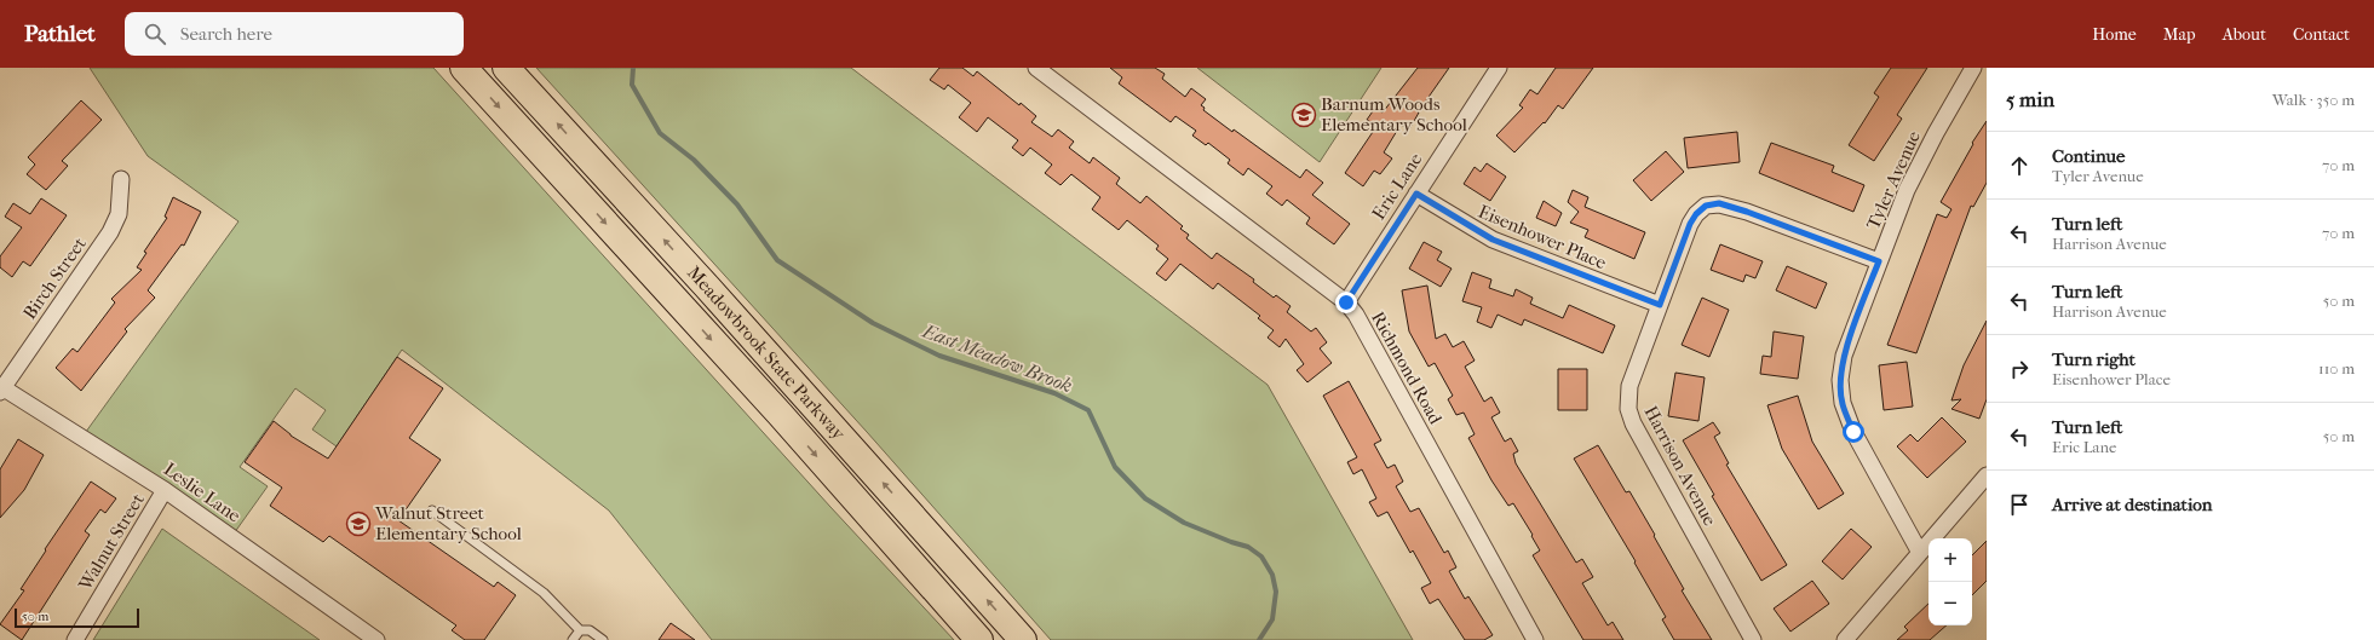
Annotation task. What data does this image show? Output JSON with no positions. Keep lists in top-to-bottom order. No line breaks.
{"streets":{"highway":["Meadowbrook State Parkway"],"street":["Tyler Avenue","Eric Lane","Eisenhower Place","Birch Street","Richmond Road","Harrison Avenue","Leslie Lane","Walnut Street"]},"crossings":[["Tyler Avenue","Harrison Avenue"],["Eric Lane","Eisenhower Place"],["Eric Lane","Richmond Road"],["Eisenhower Place","Harrison Avenue"],["Birch Street","Leslie Lane"],["Leslie Lane","Walnut Street"]],"water":["East Meadow Brook"],"places":{"school or university":["Barnum Woods Elementary School","Walnut Street Elementary School"]},"scale_bar":"50 m","page":{"header":"Pathlet","search":"Search here","nav":["Home","Map","About","Contact"],"heading":["5 min","Walk · 350 m"],"list":[["Continue","Tyler Avenue","70 m"],["Turn left","Harrison Avenue","70 m"],["Turn left","Harrison Avenue","50 m"],["Turn right","Eisenhower Place","110 m"],["Turn left","Eric Lane","50 m"],"Arrive at destination"],"map_buttons":["+","−"],"scale":"50 m"}}
